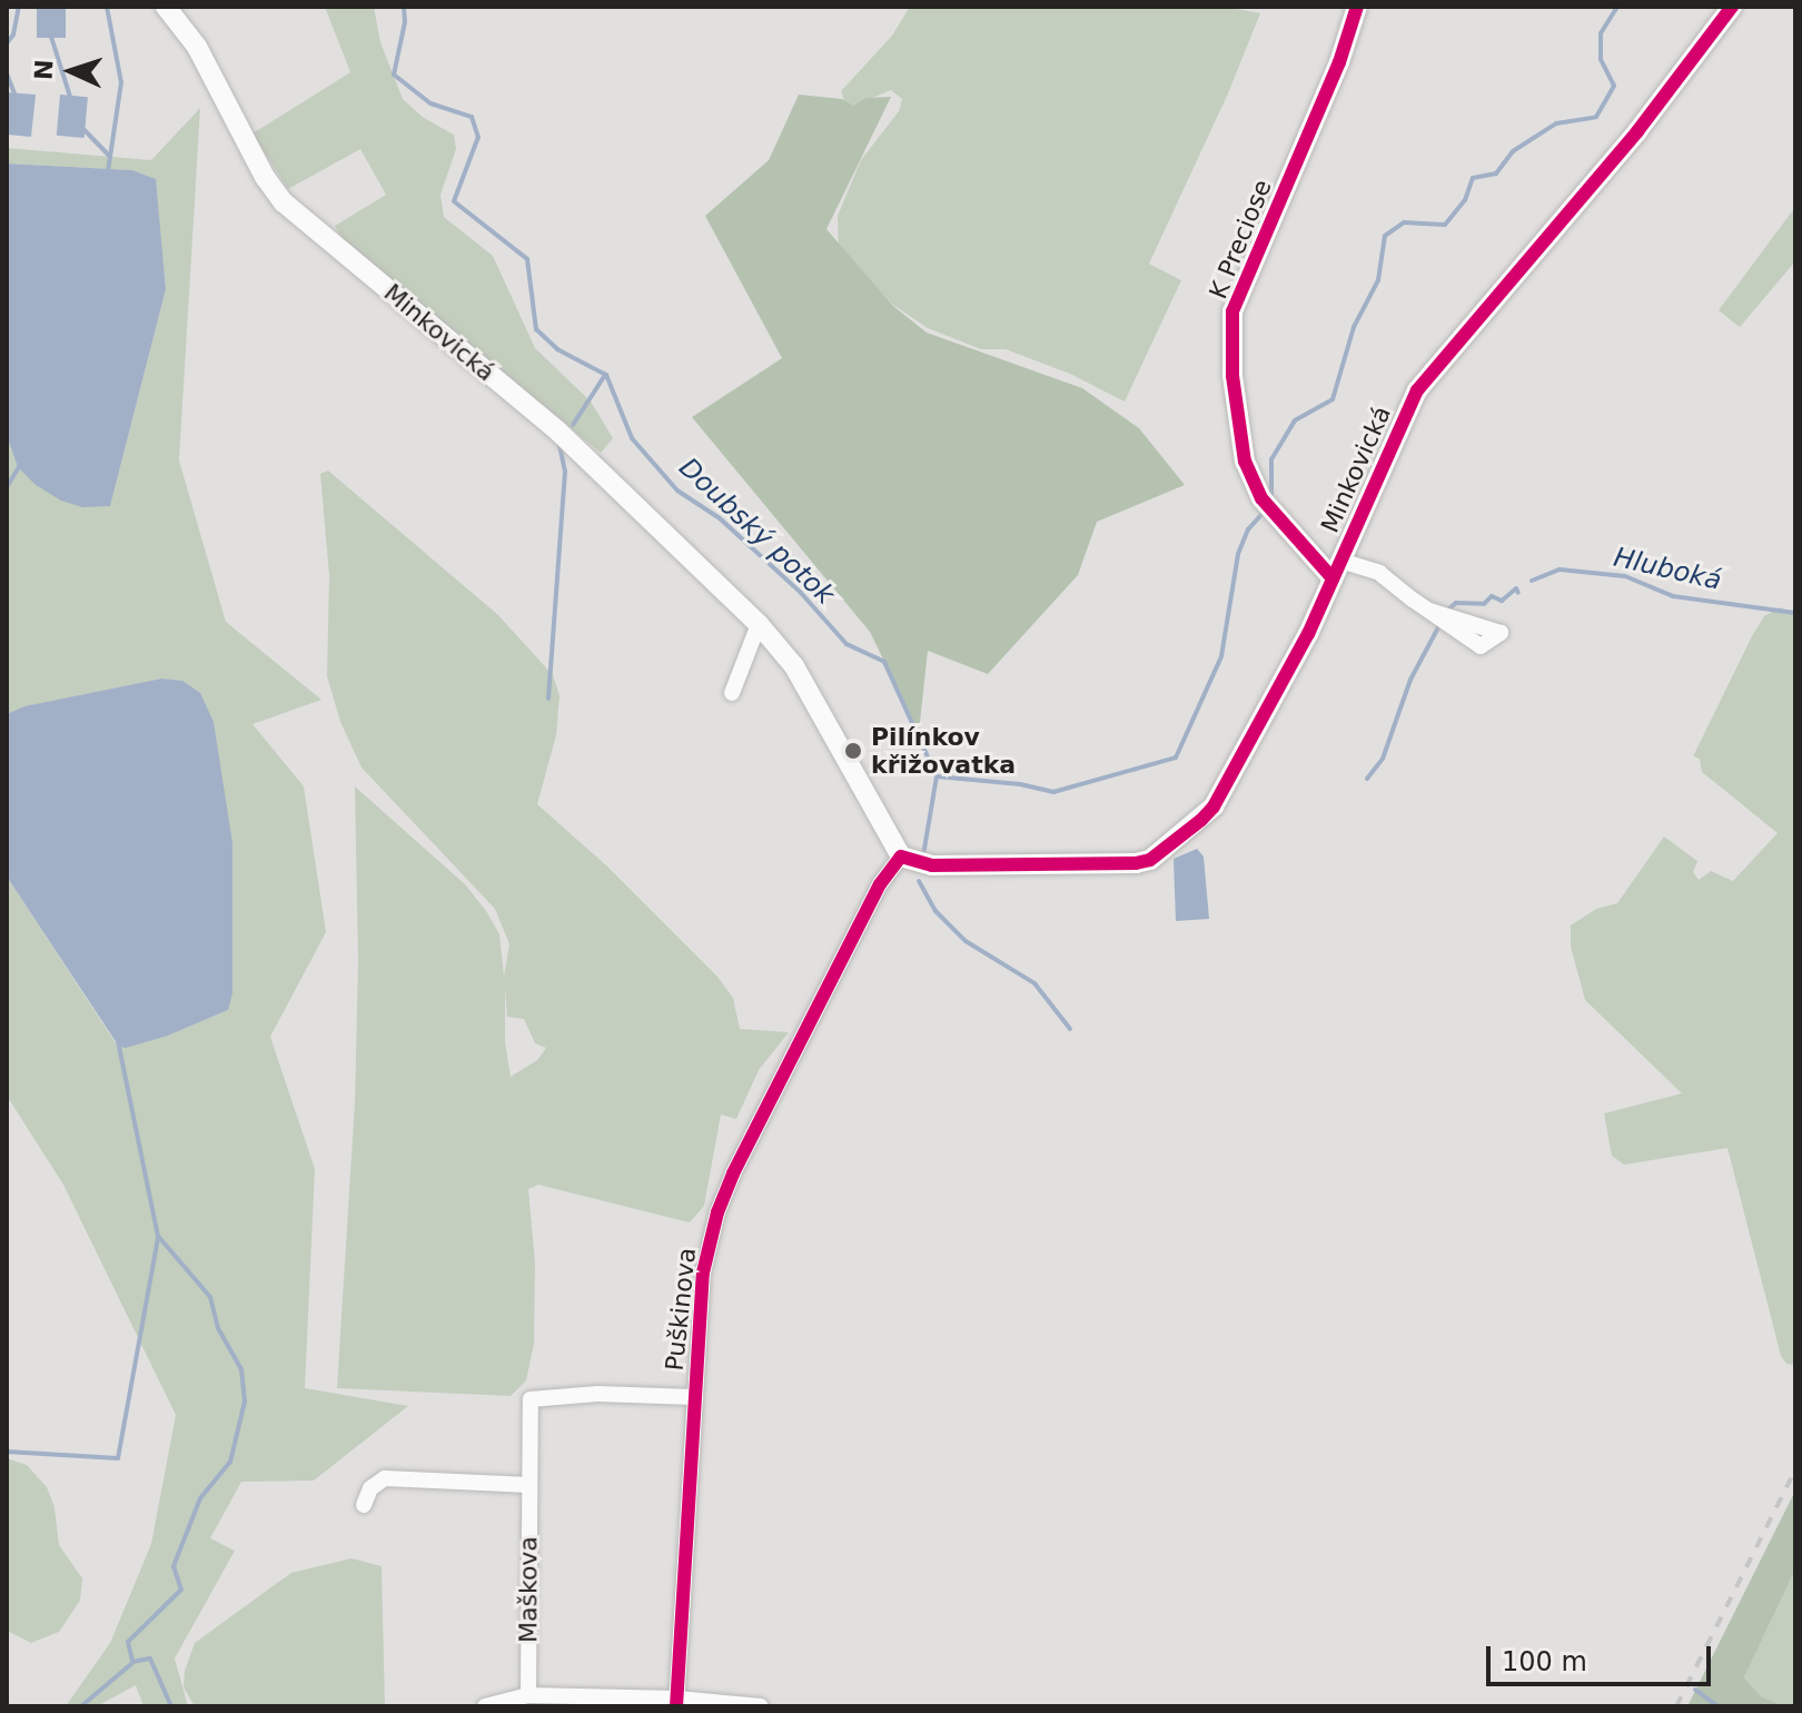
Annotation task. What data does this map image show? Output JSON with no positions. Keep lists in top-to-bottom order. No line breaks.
{"streets":{"street":["K Preciose","Minkovická","Puškinova","Maškova"]},"crossings":[["K Preciose","Minkovická"],["Minkovická","Puškinova"],["Puškinova","Maškova"]],"water":["Doubský potok","Hluboká"],"places":["Pilínkov křižovatka"],"scale_bar":"100 m","north":"left"}
